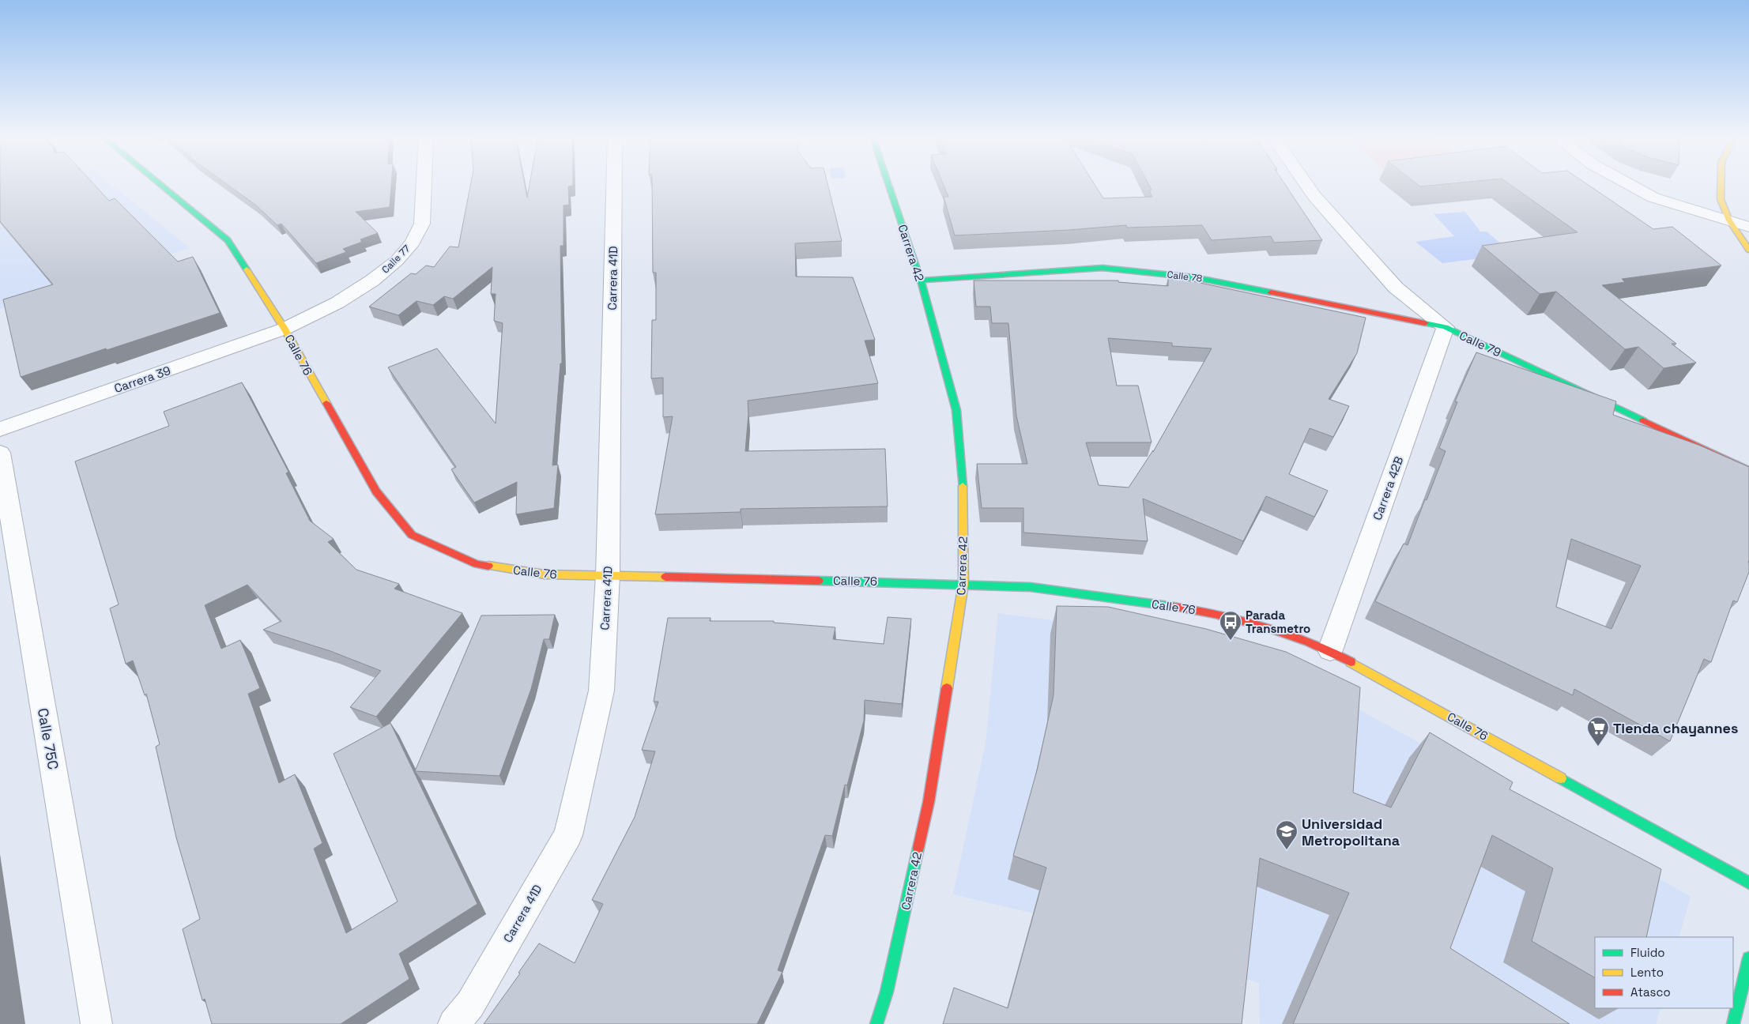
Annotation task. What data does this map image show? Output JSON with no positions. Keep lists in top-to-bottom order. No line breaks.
{"streets":{"street":["Carrera 42","Calle 77","Calle 78","Carrera 41D","Calle 79","Calle 76","Carrera 39","Carrera 42B","Calle 75C"]},"crossings":[["Carrera 42","Calle 78"],["Carrera 42","Calle 76"],["Calle 77","Calle 76"],["Calle 77","Carrera 39"],["Calle 78","Calle 79"],["Calle 78","Carrera 42B"],["Carrera 41D","Calle 76"],["Calle 79","Carrera 42B"],["Calle 76","Carrera 39"],["Calle 76","Carrera 42B"]],"places":{"bus stop":["Parada Transmetro"],"supermarket":["Tienda chayannes"],"school or university":["Universidad Metropolitana"]},"legend":["Fluido","Lento","Atasco"]}
